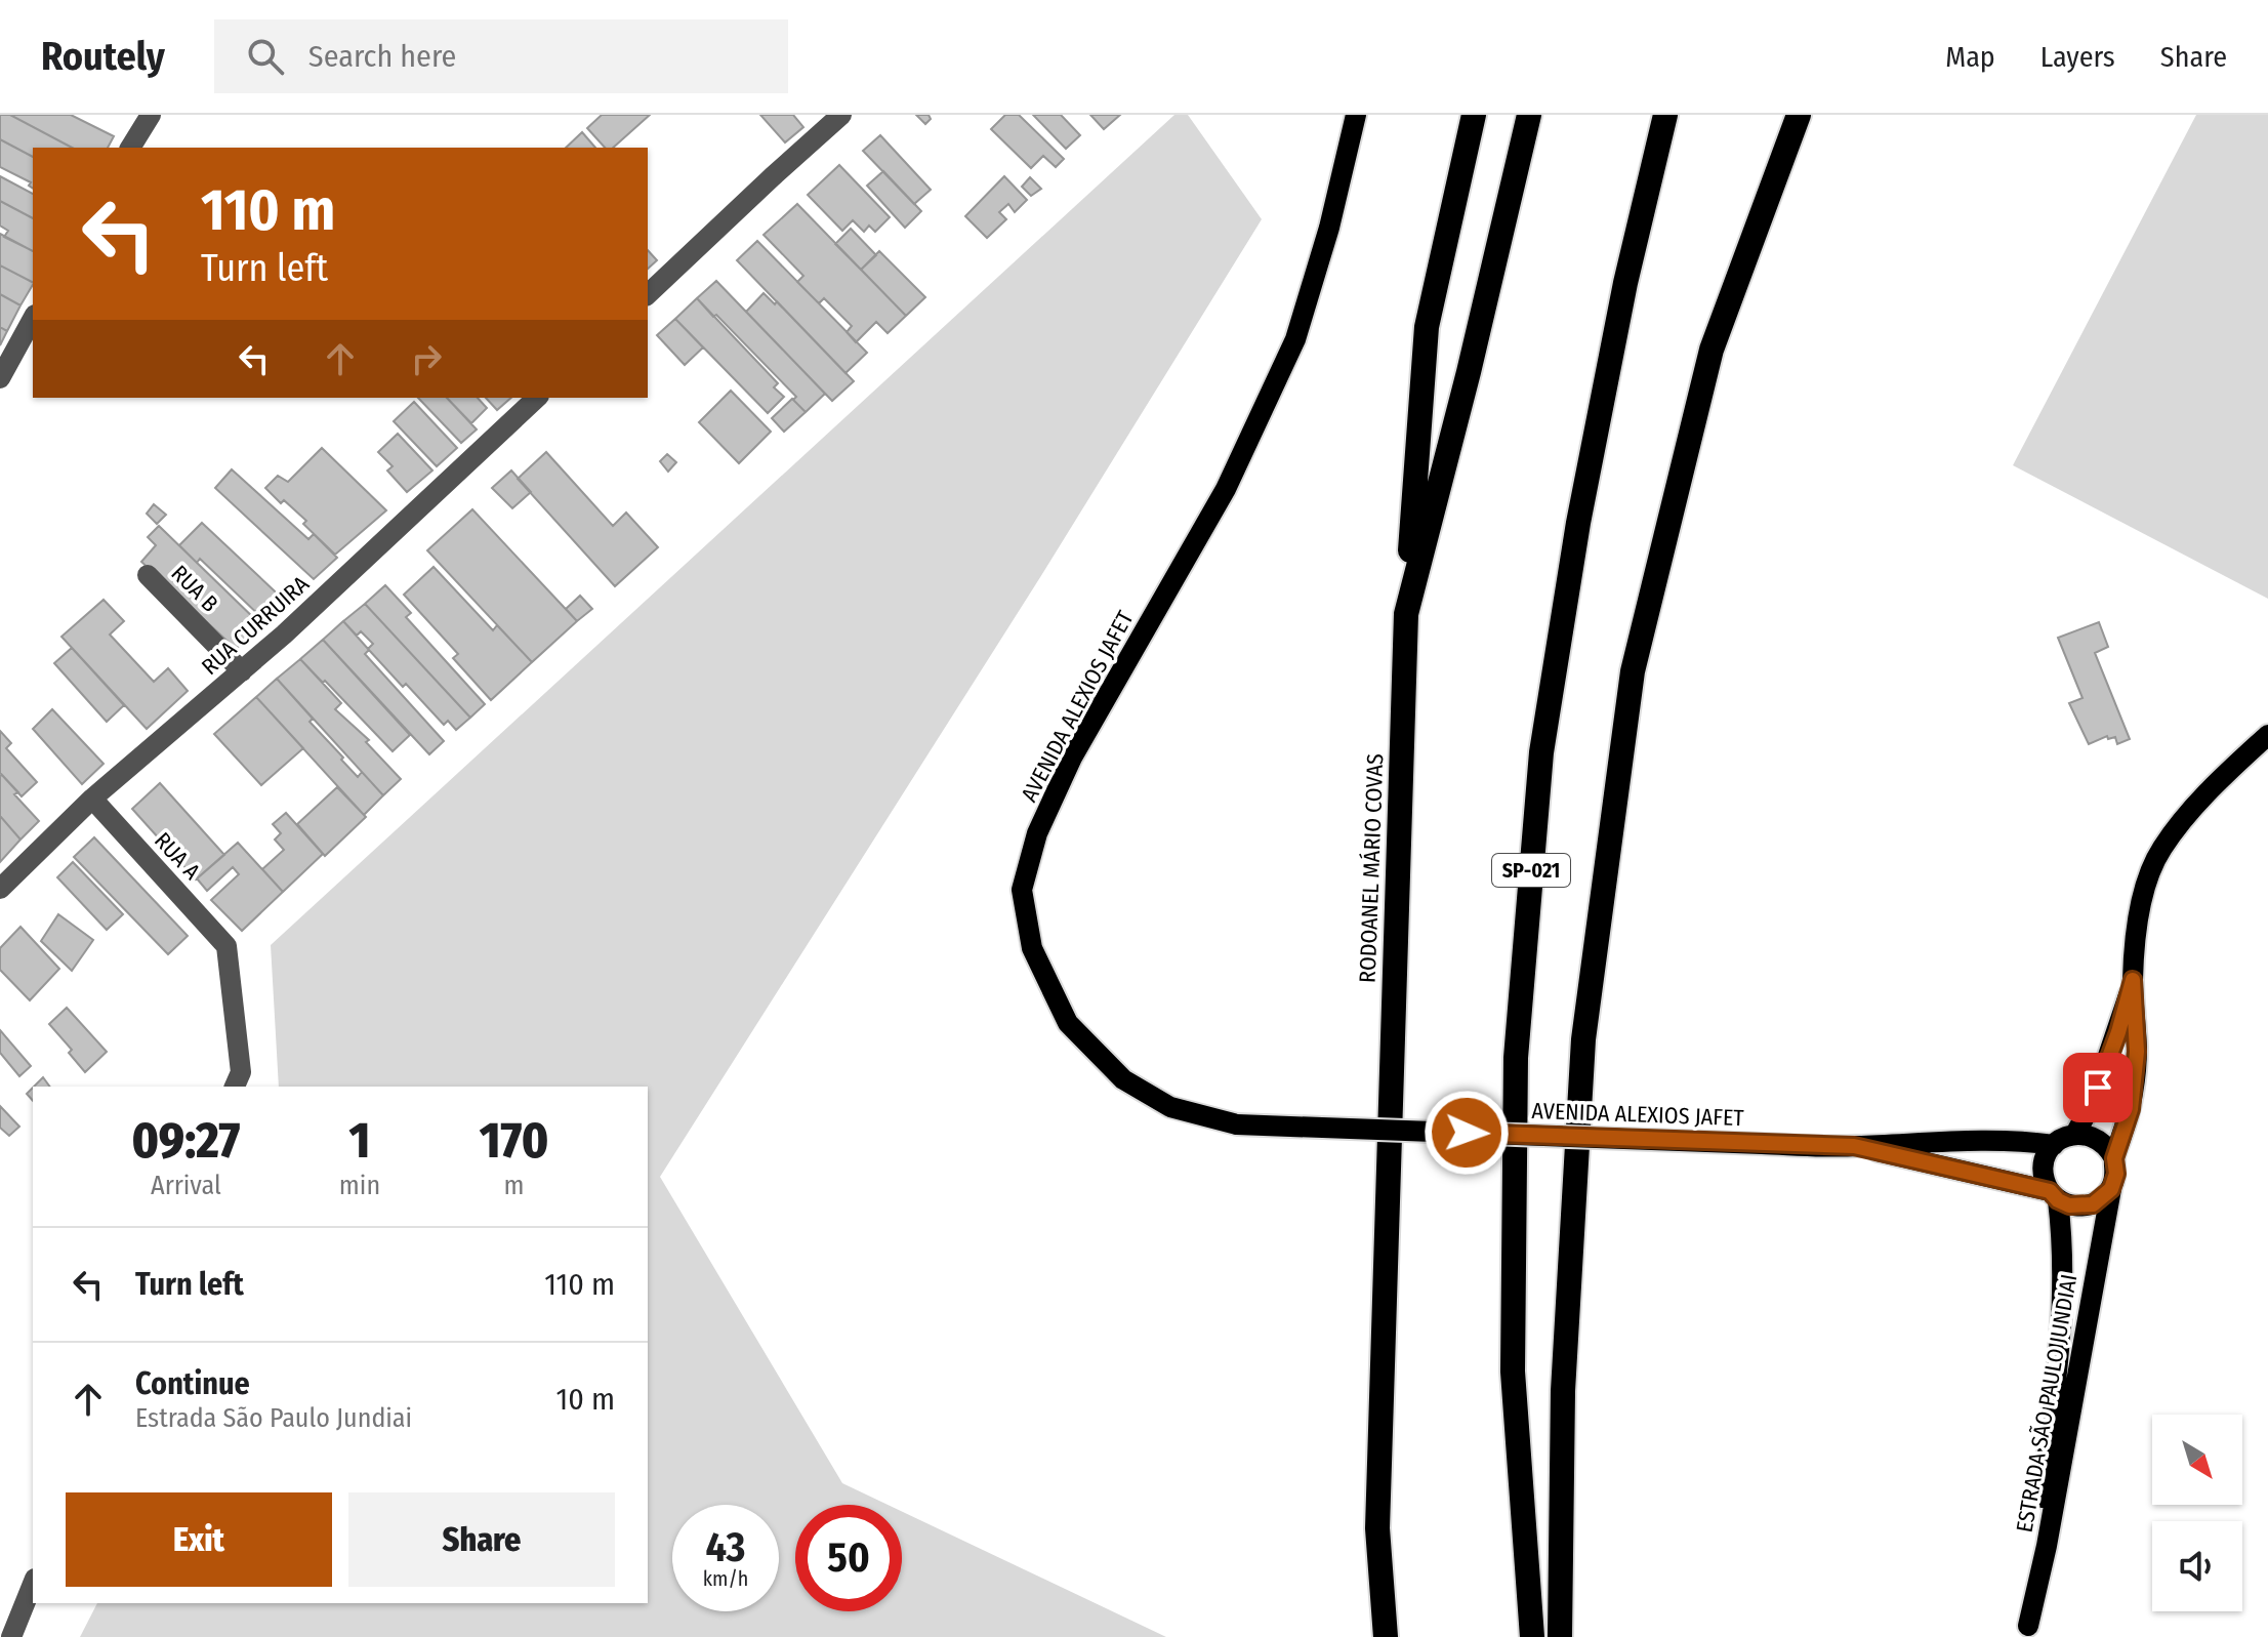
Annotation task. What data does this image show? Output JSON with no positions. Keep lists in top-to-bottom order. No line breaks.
{"streets":{"highway":["RODOANEL MÁRIO COVAS","SP-021"],"main road":["AVENIDA ALEXIOS JAFET","ESTRADA SÃO PAULO JUNDIAI"],"street":["RUA B","RUA CURRUIRA","RUA A"]},"crossings":[["RUA B","RUA CURRUIRA"],["RUA CURRUIRA","RUA A"],["AVENIDA ALEXIOS JAFET","ESTRADA SÃO PAULO JUNDIAI"]],"north":"bottom right","page":{"header":"Routely","search":"Search here","nav":["Map","Layers","Share"],"turn":["110 m","Turn left"],"eta":["09:27","Arrival","1","min","170","m"],"list":[{"name":"Turn left","value":"110 m"},{"name":"Continue","note":"Estrada São Paulo Jundiai","value":"10 m"}],"buttons":["Exit","Share"],"speed":"43 km/h","limit":"50"}}
